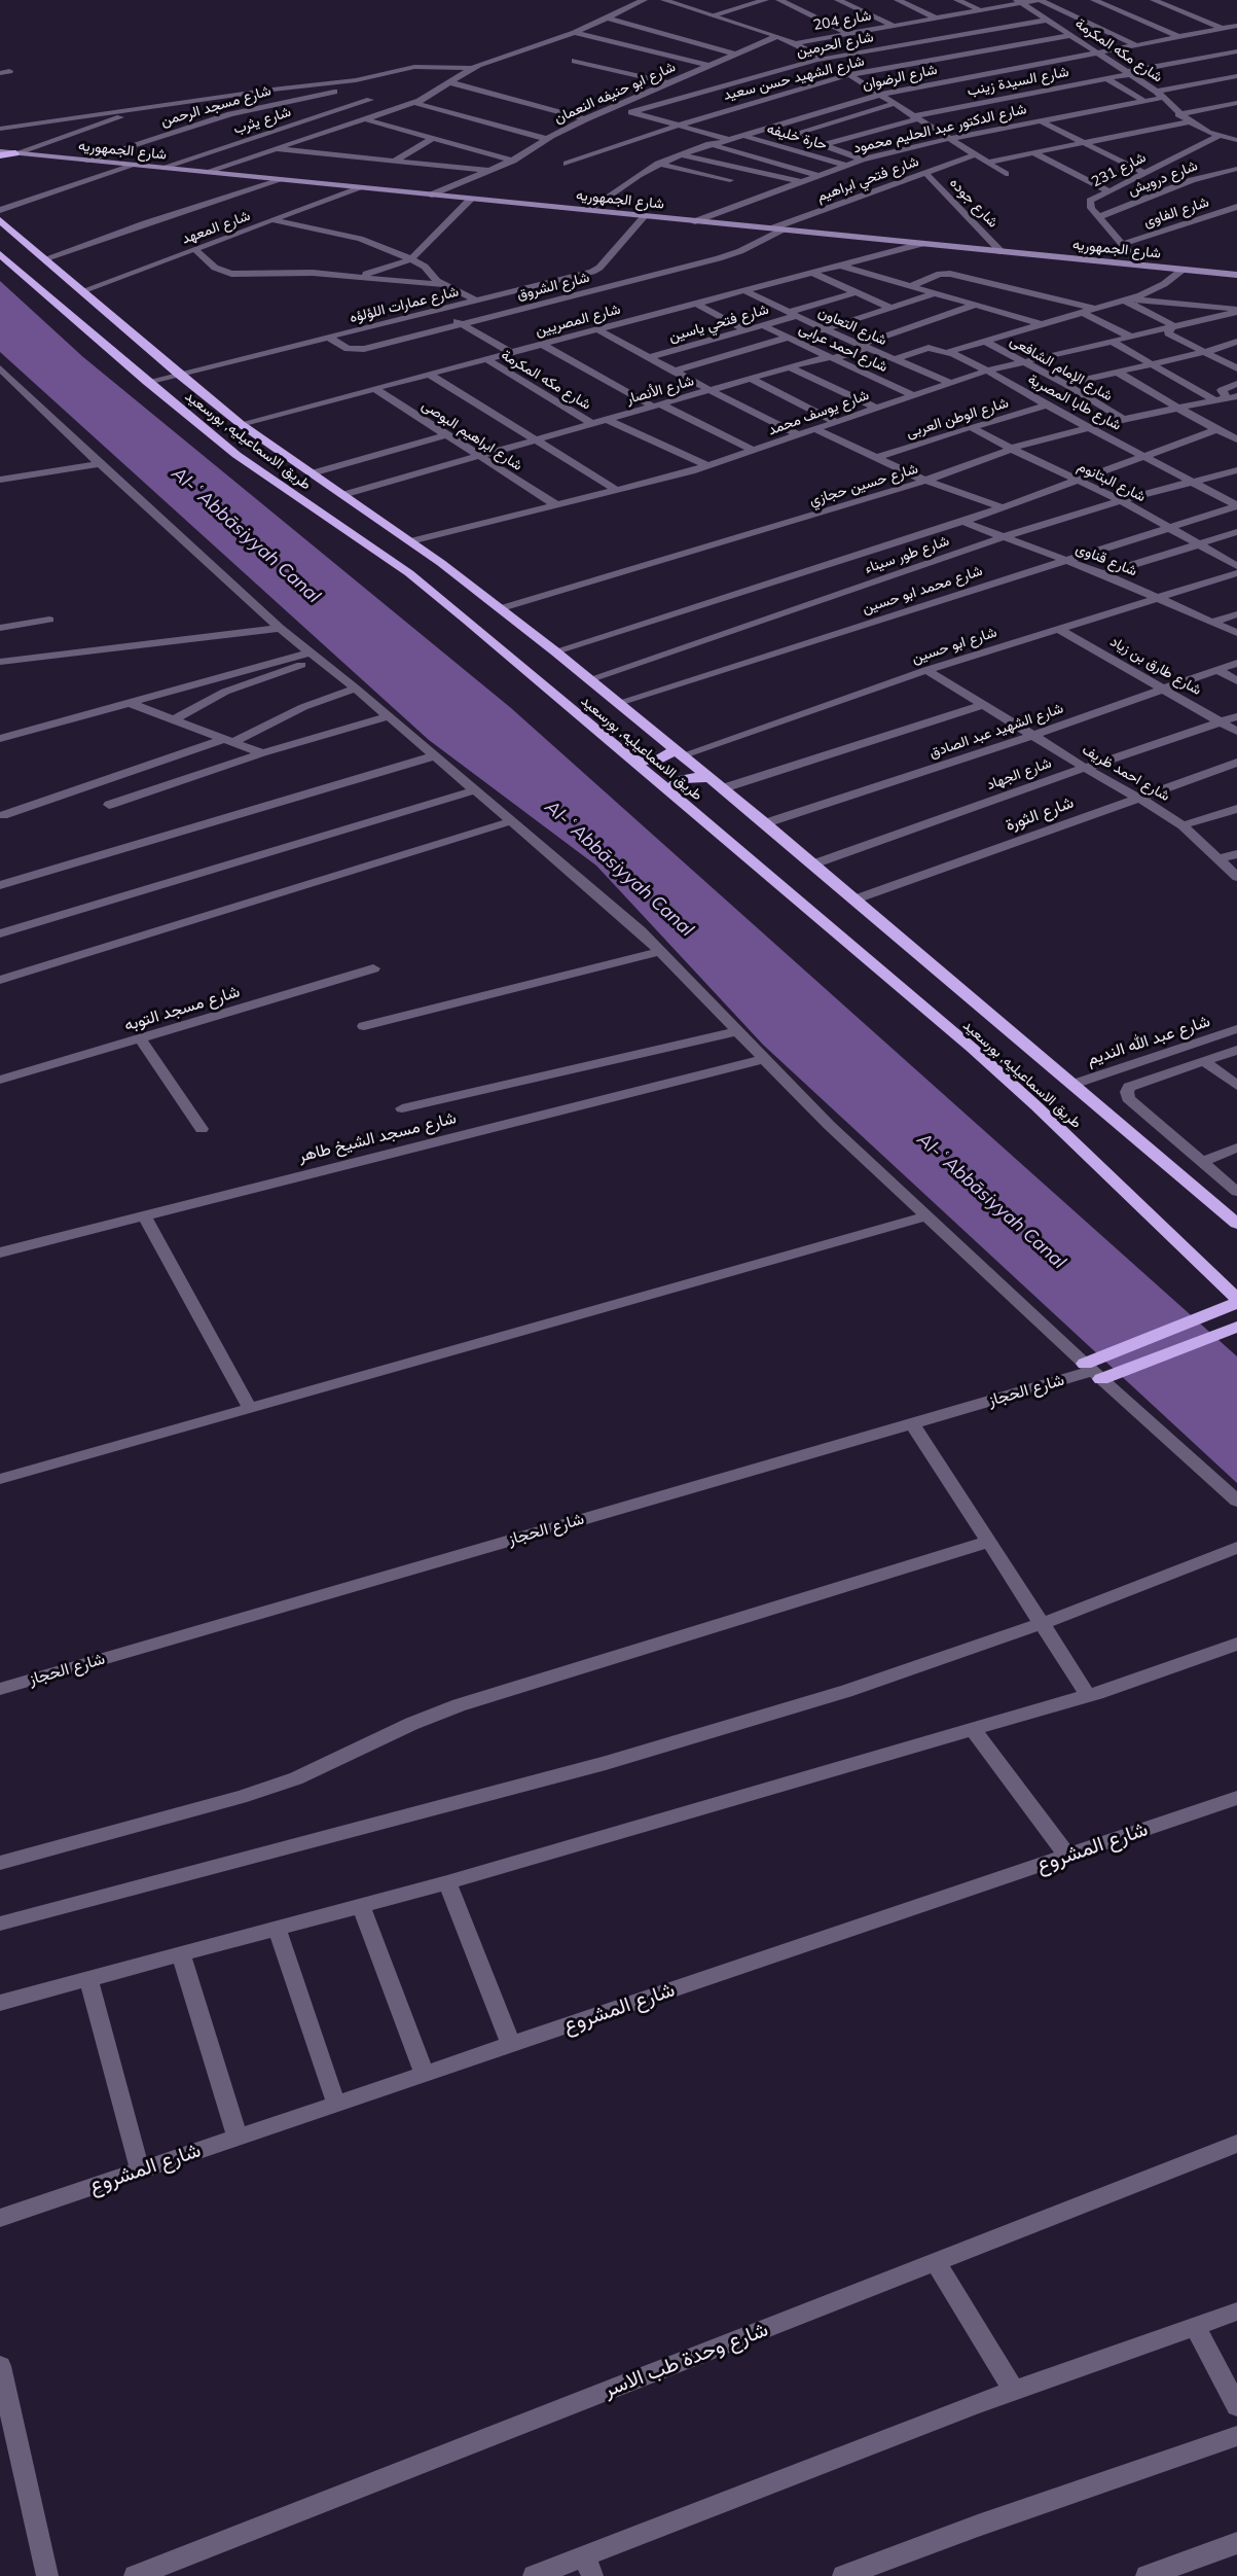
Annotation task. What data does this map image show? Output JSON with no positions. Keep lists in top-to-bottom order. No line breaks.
{"streets":{"highway":["طريق الاسماعيليه, بورسعيد"],"main road":["شارع الجمهوريه"],"street":["شارع 204","شارع الحرمين","شارع مكه المكرمة","شارع الرضوان","شارع الشهيد حسن سعيد","شارع السيدة زينب","شارع ابو حنيفه النعمان","شارع مسجد الرحمن","شارع يثرب","شارع الدكتور عبد الحليم محمود","حارة خليفه","شارع 231","شارع درويش","شارع فتحي ابراهيم","شارع جوده","شارع الفاوى","شارع المعهد","شارع الشروق","شارع عمارات اللؤلؤه","شارع المصريين","شارع فتحي ياسين","شارع التعاون","شارع احمد عرابى","شارع الإمام الشافعى","شارع الأنصار","شارع طابا المصرية","شارع يوسف محمد","شارع الوطن العربى","شارع ابراهيم البوصى","شارع البتانوم","شارع حسين حجازي","شارع طور سيناء","شارع قناوى","شارع محمد ابو حسين","شارع ابو حسين","شارع طارق بن زياد","شارع الشهيد عبد الصادق","شارع احمد ظريف","شارع الجهاد","شارع الثورة","شارع مسجد التوبه","شارع عبد الله النديم","شارع مسجد الشيخ طاهر","شارع الحجاز","شارع المشروع","شارع وحدة طب الاسر"]},"crossings":[["شارع 204","شارع مكه المكرمة"],["شارع الحرمين","شارع مكه المكرمة"],["شارع مكه المكرمة","شارع الرضوان"],["شارع مكه المكرمة","شارع الشهيد حسن سعيد"],["شارع مكه المكرمة","شارع السيدة زينب"],["شارع مكه المكرمة","شارع الدكتور عبد الحليم محمود"],["شارع مكه المكرمة","شارع 231"],["شارع مكه المكرمة","شارع المصريين"],["شارع مكه المكرمة","شارع الأنصار"],["شارع الرضوان","حارة خليفه"],["شارع الرضوان","شارع الجمهوريه"],["شارع ابو حنيفه النعمان","شارع الجمهوريه"],["شارع مسجد الرحمن","شارع الجمهوريه"],["شارع يثرب","شارع الجمهوريه"],["شارع الدكتور عبد الحليم محمود","حارة خليفه"],["شارع الدكتور عبد الحليم محمود","شارع الجمهوريه"],["شارع الجمهوريه","شارع فتحي ابراهيم"],["شارع الجمهوريه","شارع جوده"],["شارع الجمهوريه","شارع المعهد"],["شارع الجمهوريه","شارع الشروق"],["شارع الجمهوريه","شارع عمارات اللؤلؤه"],["شارع الجمهوريه","شارع المصريين"],["شارع 231","شارع درويش"],["شارع فتحي ابراهيم","شارع جوده"],["شارع المعهد","طريق الاسماعيليه, بورسعيد"],["شارع الشروق","شارع عمارات اللؤلؤه"],["شارع عمارات اللؤلؤه","طريق الاسماعيليه, بورسعيد"],["شارع المصريين","شارع التعاون"],["شارع المصريين","شارع ابراهيم البوصى"],["شارع المصريين","طريق الاسماعيليه, بورسعيد"],["شارع فتحي ياسين","شارع التعاون"],["شارع فتحي ياسين","شارع احمد عرابى"],["شارع التعاون","شارع الأنصار"],["شارع التعاون","شارع طابا المصرية"],["شارع التعاون","شارع يوسف محمد"],["شارع احمد عرابى","شارع الأنصار"],["شارع احمد عرابى","شارع يوسف محمد"],["شارع الإمام الشافعى","شارع يوسف محمد"],["شارع الإمام الشافعى","شارع حسين حجازي"],["شارع الأنصار","شارع ابراهيم البوصى"],["شارع الأنصار","طريق الاسماعيليه, بورسعيد"],["شارع طابا المصرية","شارع يوسف محمد"],["شارع طابا المصرية","شارع الوطن العربى"],["شارع طابا المصرية","شارع حسين حجازي"],["شارع طابا المصرية","شارع طور سيناء"],["شارع طابا المصرية","شارع محمد ابو حسين"],["شارع يوسف محمد","شارع ابراهيم البوصى"],["شارع يوسف محمد","طريق الاسماعيليه, بورسعيد"],["شارع الوطن العربى","شارع البتانوم"],["طريق الاسماعيليه, بورسعيد","شارع حسين حجازي"],["طريق الاسماعيليه, بورسعيد","شارع طور سيناء"],["طريق الاسماعيليه, بورسعيد","شارع محمد ابو حسين"],["طريق الاسماعيليه, بورسعيد","شارع ابو حسين"],["طريق الاسماعيليه, بورسعيد","شارع الشهيد عبد الصادق"],["طريق الاسماعيليه, بورسعيد","شارع الجهاد"],["طريق الاسماعيليه, بورسعيد","شارع الثورة"],["طريق الاسماعيليه, بورسعيد","شارع عبد الله النديم"],["شارع البتانوم","شارع حسين حجازي"],["شارع البتانوم","شارع طور سيناء"],["شارع البتانوم","شارع محمد ابو حسين"],["شارع طور سيناء","شارع قناوى"],["شارع قناوى","شارع محمد ابو حسين"],["شارع قناوى","شارع ابو حسين"],["شارع ابو حسين","شارع طارق بن زياد"],["شارع ابو حسين","شارع احمد ظريف"],["شارع طارق بن زياد","شارع الشهيد عبد الصادق"],["شارع طارق بن زياد","شارع الجهاد"],["شارع الشهيد عبد الصادق","شارع احمد ظريف"],["شارع احمد ظريف","شارع الجهاد"],["شارع احمد ظريف","شارع الثورة"]],"water":["Al-ʿAbbāsiyyah Canal"]}
